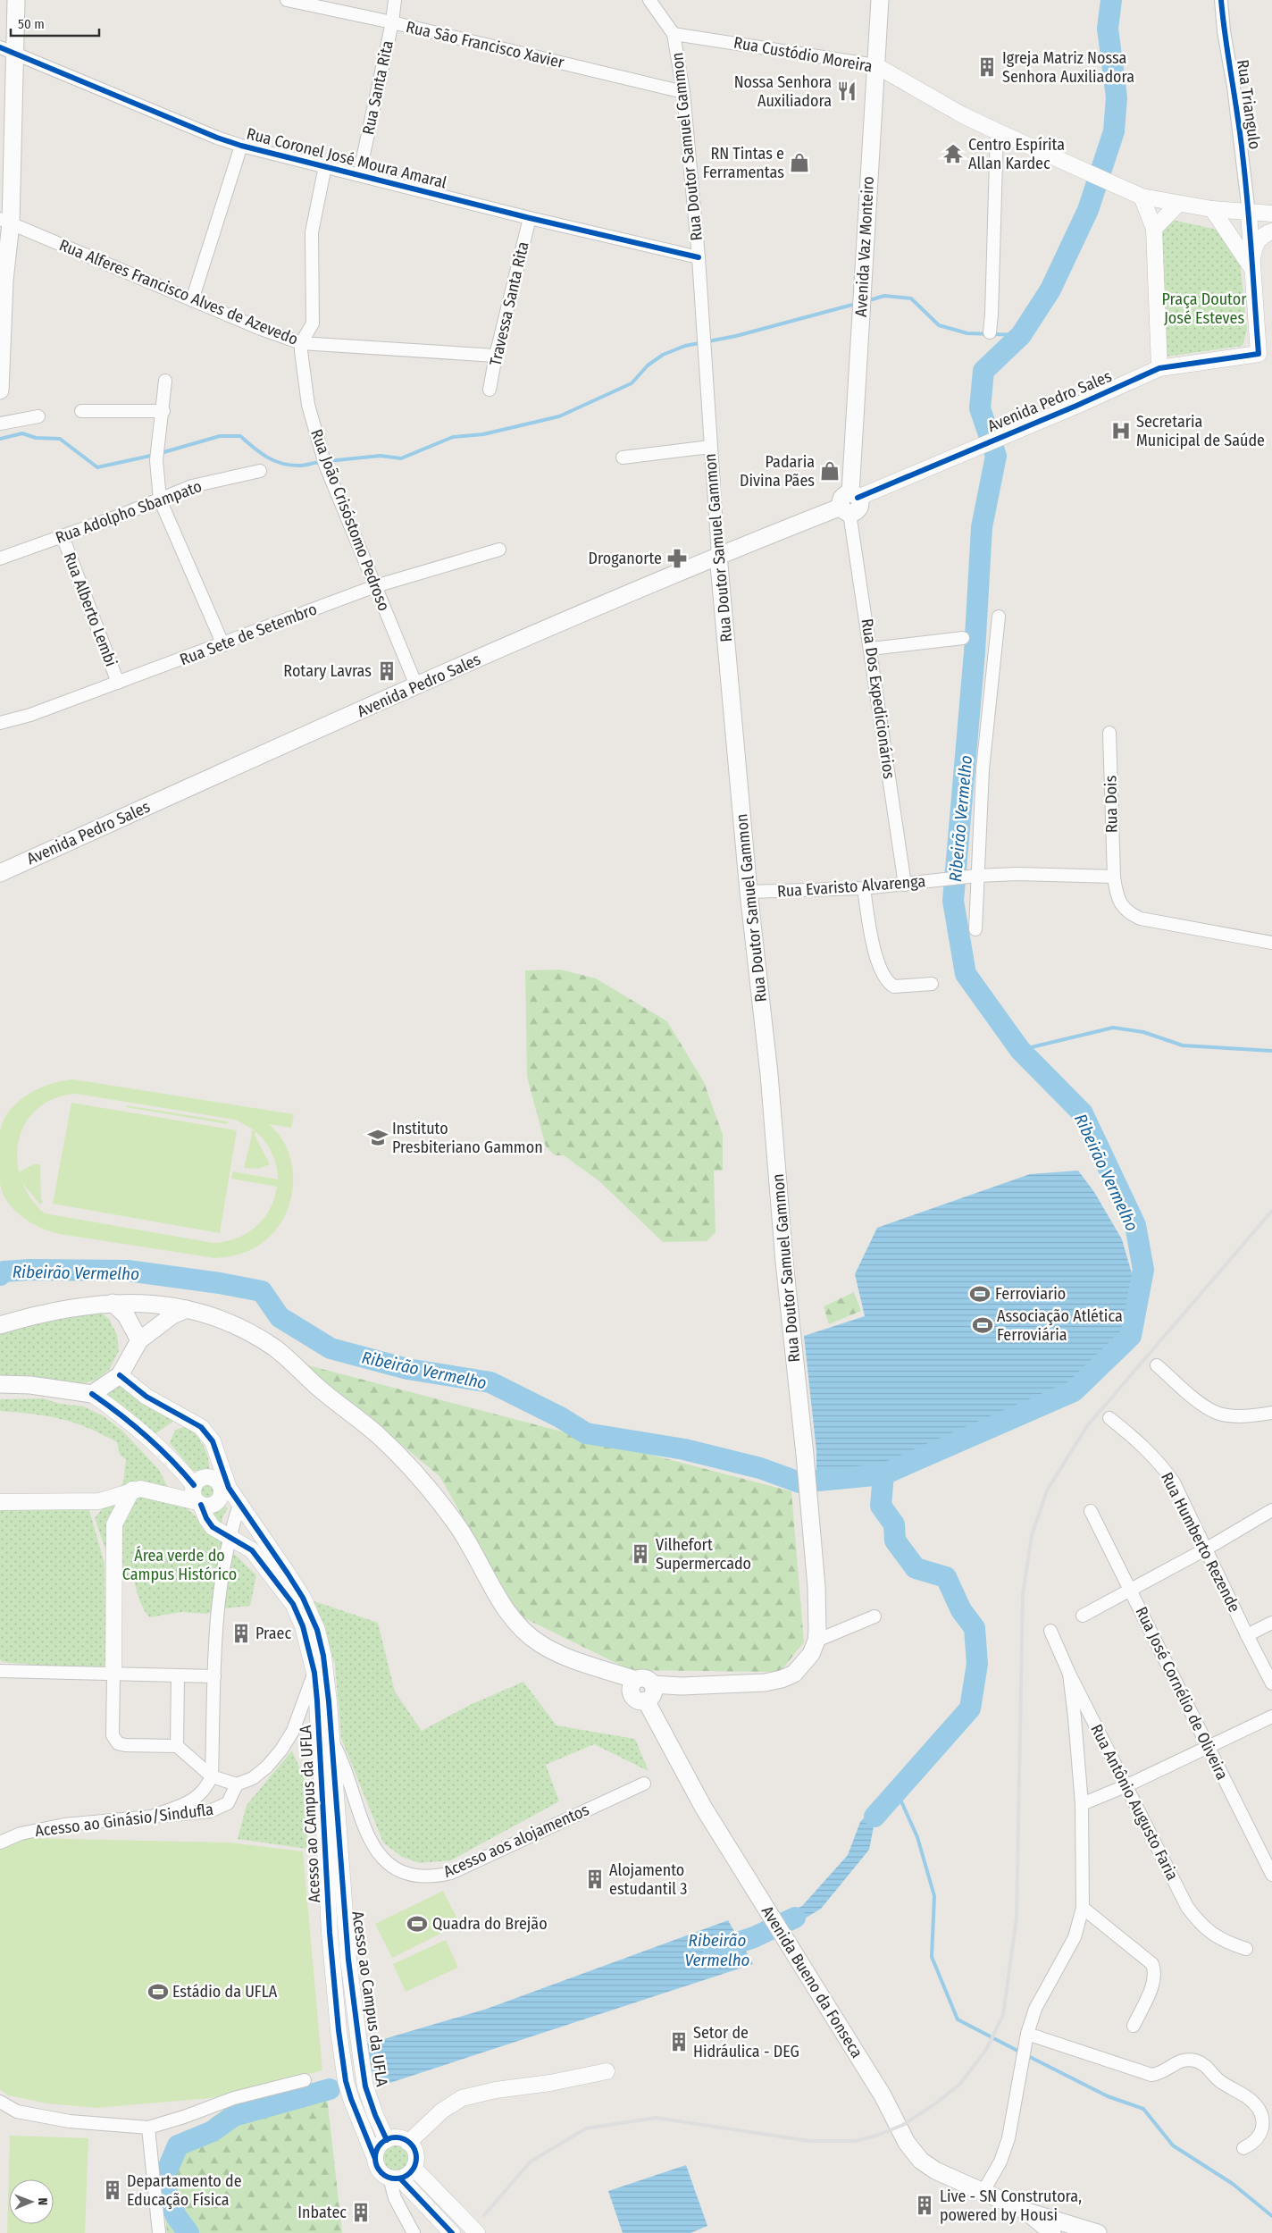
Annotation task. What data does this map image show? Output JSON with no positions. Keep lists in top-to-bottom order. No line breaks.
{"streets":{"main road":["Rua Doutor Samuel Gammon","Avenida Vaz Monteiro","Avenida Pedro Sales","Avenida Bueno da Fonseca"],"street":["Rua São Francisco Xavier","Rua Custódio Moreira","Rua Santa Rita","Rua Triangulo","Rua Coronel José Moura Amaral","Rua Alferes Francisco Alves de Azevedo","Travessa Santa Rita","Rua Adolpho Sbampato","Rua João Crisóstomo Pedroso","Rua Alberto Lembi","Rua Sete de Setembro","Rua Dos Expedicionários","Rua Dois","Rua Evaristo Alvarenga","Rua Humberto Rezende","Rua José Cornélio de Oliveira","Rua Antônio Augusto Faria","Acesso ao CAmpus da UFLA","Acesso ao Ginásio/Sindufla","Acesso aos alojamentos","Acesso ao Campus da UFLA"]},"crossings":[["Rua São Francisco Xavier","Rua Santa Rita"],["Rua São Francisco Xavier","Rua Doutor Samuel Gammon"],["Rua Custódio Moreira","Rua Triangulo"],["Rua Custódio Moreira","Rua Doutor Samuel Gammon"],["Rua Custódio Moreira","Avenida Vaz Monteiro"],["Rua Santa Rita","Rua Coronel José Moura Amaral"],["Rua Doutor Samuel Gammon","Rua Coronel José Moura Amaral"],["Rua Doutor Samuel Gammon","Avenida Pedro Sales"],["Rua Doutor Samuel Gammon","Rua Evaristo Alvarenga"],["Rua Doutor Samuel Gammon","Avenida Bueno da Fonseca"],["Rua Coronel José Moura Amaral","Travessa Santa Rita"],["Avenida Vaz Monteiro","Avenida Pedro Sales"],["Avenida Vaz Monteiro","Rua Dos Expedicionários"],["Rua Alferes Francisco Alves de Azevedo","Travessa Santa Rita"],["Rua Alferes Francisco Alves de Azevedo","Rua João Crisóstomo Pedroso"],["Avenida Pedro Sales","Rua João Crisóstomo Pedroso"],["Avenida Pedro Sales","Rua Dos Expedicionários"],["Rua Adolpho Sbampato","Rua Alberto Lembi"],["Rua João Crisóstomo Pedroso","Rua Sete de Setembro"],["Rua Alberto Lembi","Rua Sete de Setembro"],["Rua Dos Expedicionários","Rua Evaristo Alvarenga"],["Rua Dois","Rua Evaristo Alvarenga"],["Acesso ao CAmpus da UFLA","Acesso ao Campus da UFLA"],["Acesso aos alojamentos","Acesso ao Campus da UFLA"]],"water":["Ribeirão Vermelho"],"parks":["Praça Doutor José Esteves","Área verde do Campus Histórico"],"places":{"building":["Igreja Matriz Nossa Senhora Auxiliadora","Rotary Lavras","Vilhefort Supermercado","Praec","Alojamento estudantil 3","Setor de Hidráulica - DEG","Departamento de Educação Física","Live - SN Construtora, powered by Housi","Inbatec"],"restaurant":["Nossa Senhora Auxiliadora"],"temple":["Centro Espírita Allan Kardec"],"shop":["RN Tintas e Ferramentas","Padaria Divina Pães"],"hospital":["Secretaria Municipal de Saúde"],"pharmacy":["Droganorte"],"school or university":["Instituto Presbiteriano Gammon"],"sports":["Ferroviario","Associação Atlética Ferroviária","Quadra do Brejão","Estádio da UFLA"]},"scale_bar":"50 m","north":"right"}
